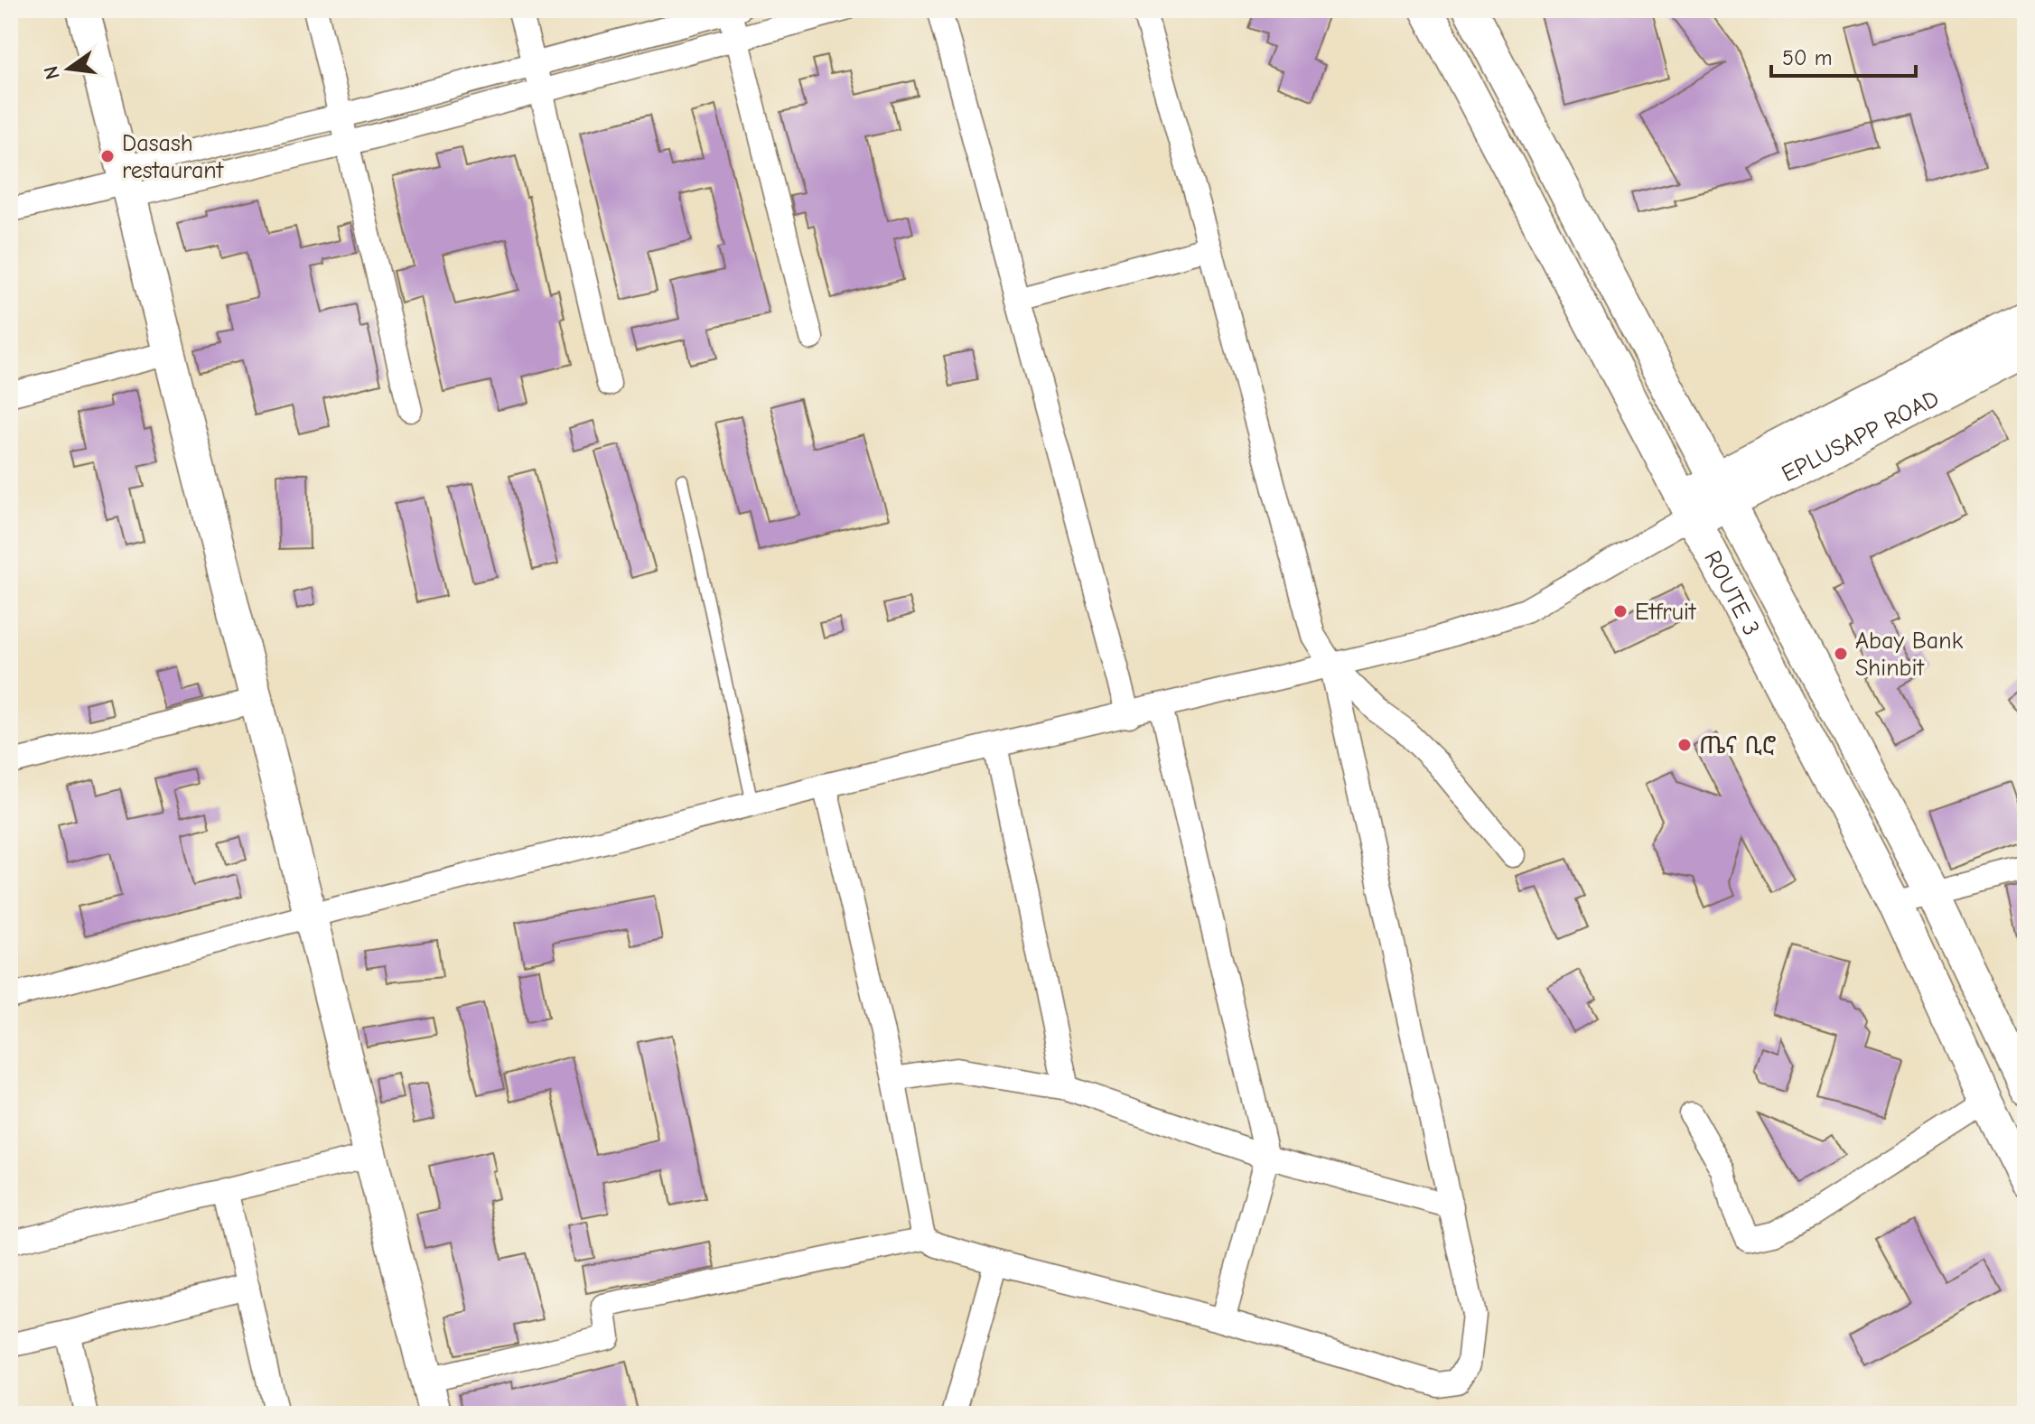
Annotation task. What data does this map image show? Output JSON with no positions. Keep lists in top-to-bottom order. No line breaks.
{"streets":{"main road":["ROUTE 3"]},"places":["Dasash restaurant","Etfruit","Abay Bank Shinbit","ጤና ቢሮ"],"scale_bar":"50 m","north":"left"}
